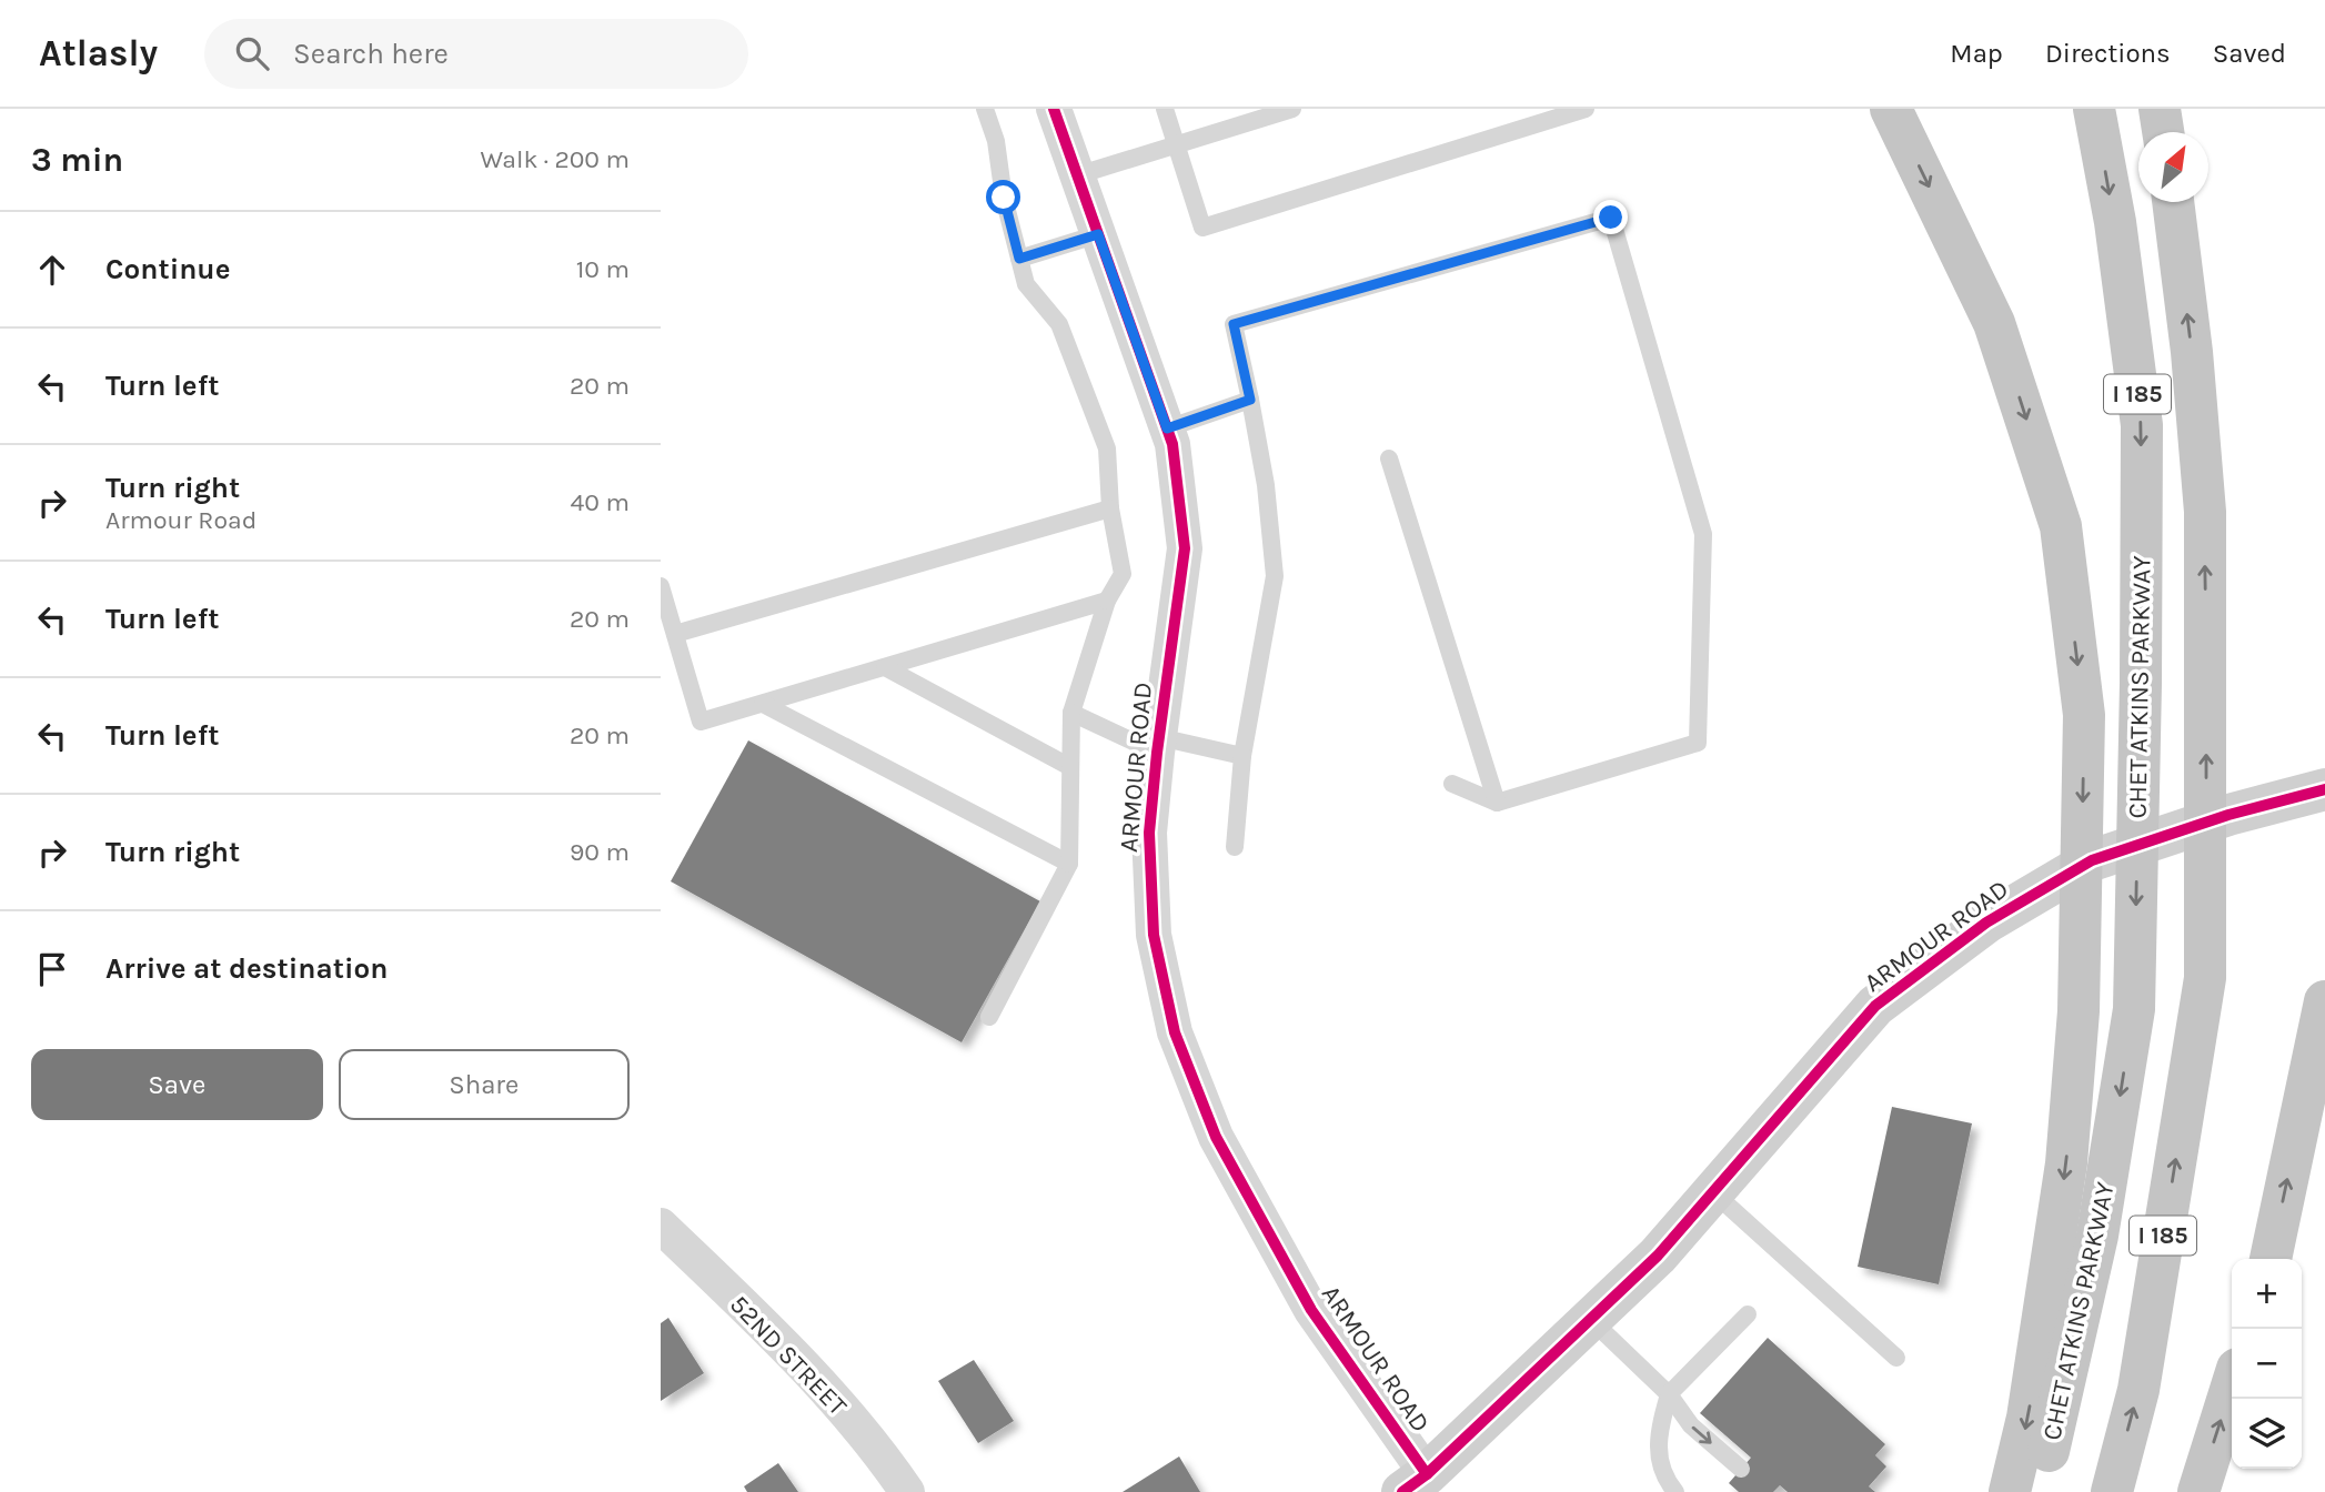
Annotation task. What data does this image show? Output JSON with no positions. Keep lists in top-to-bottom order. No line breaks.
{"streets":{"highway":["I 185","CHET ATKINS PARKWAY"],"street":["ARMOUR ROAD","52ND STREET"]},"north":"top right","page":{"header":"Atlasly","search":"Search here","nav":["Map","Directions","Saved"],"heading":["3 min","Walk · 200 m"],"list":[["Continue","10 m"],["Turn left","20 m"],["Turn right","Armour Road","40 m"],["Turn left","20 m"],["Turn left","20 m"],["Turn right","90 m"],"Arrive at destination"],"buttons":["Save","Share"],"map_buttons":["+","−"]}}
